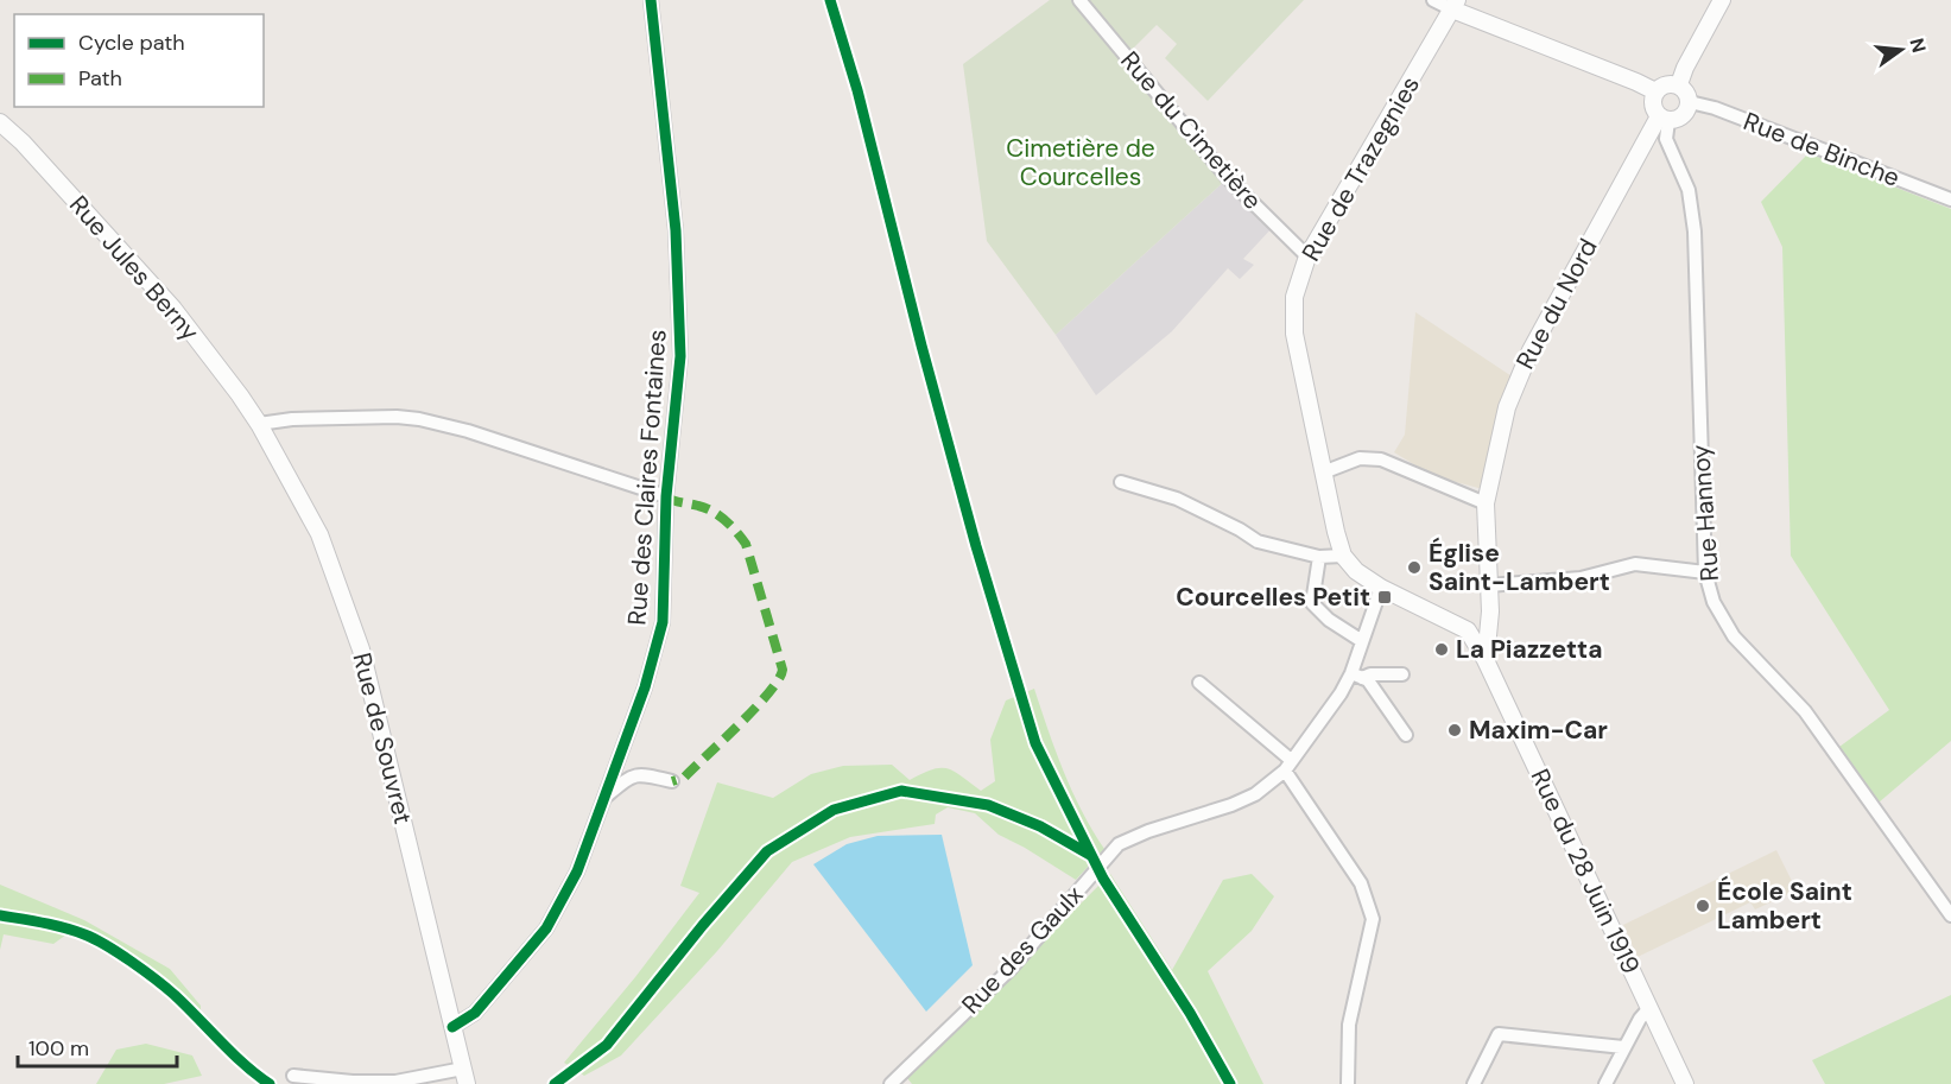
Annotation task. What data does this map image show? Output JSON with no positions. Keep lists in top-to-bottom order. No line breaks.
{"streets":{"main road":["Rue de Trazegnies","Rue Jules Berny","Rue du Nord","Rue de Souvret","Rue du 28 Juin 1919"],"street":["Rue du Cimetière","Rue de Binche","Rue des Claires Fontaines","Rue Hannoy","Rue des Gaulx"]},"crossings":[["Rue du Cimetière","Rue de Trazegnies"],["Rue de Binche","Rue du Nord"],["Rue de Binche","Rue Hannoy"],["Rue de Trazegnies","Rue du 28 Juin 1919"],["Rue Jules Berny","Rue de Souvret"],["Rue du Nord","Rue Hannoy"],["Rue du Nord","Rue du 28 Juin 1919"],["Rue des Claires Fontaines","Rue de Souvret"],["Rue du 28 Juin 1919","Rue des Gaulx"]],"parks":["Cimetière de Courcelles"],"places":{"other":["Église Saint-Lambert","La Piazzetta","Maxim-Car","École Saint Lambert"],"transit":["Courcelles Petit"]},"legend":["Cycle path","Path"],"scale_bar":"100 m","north":"right"}
